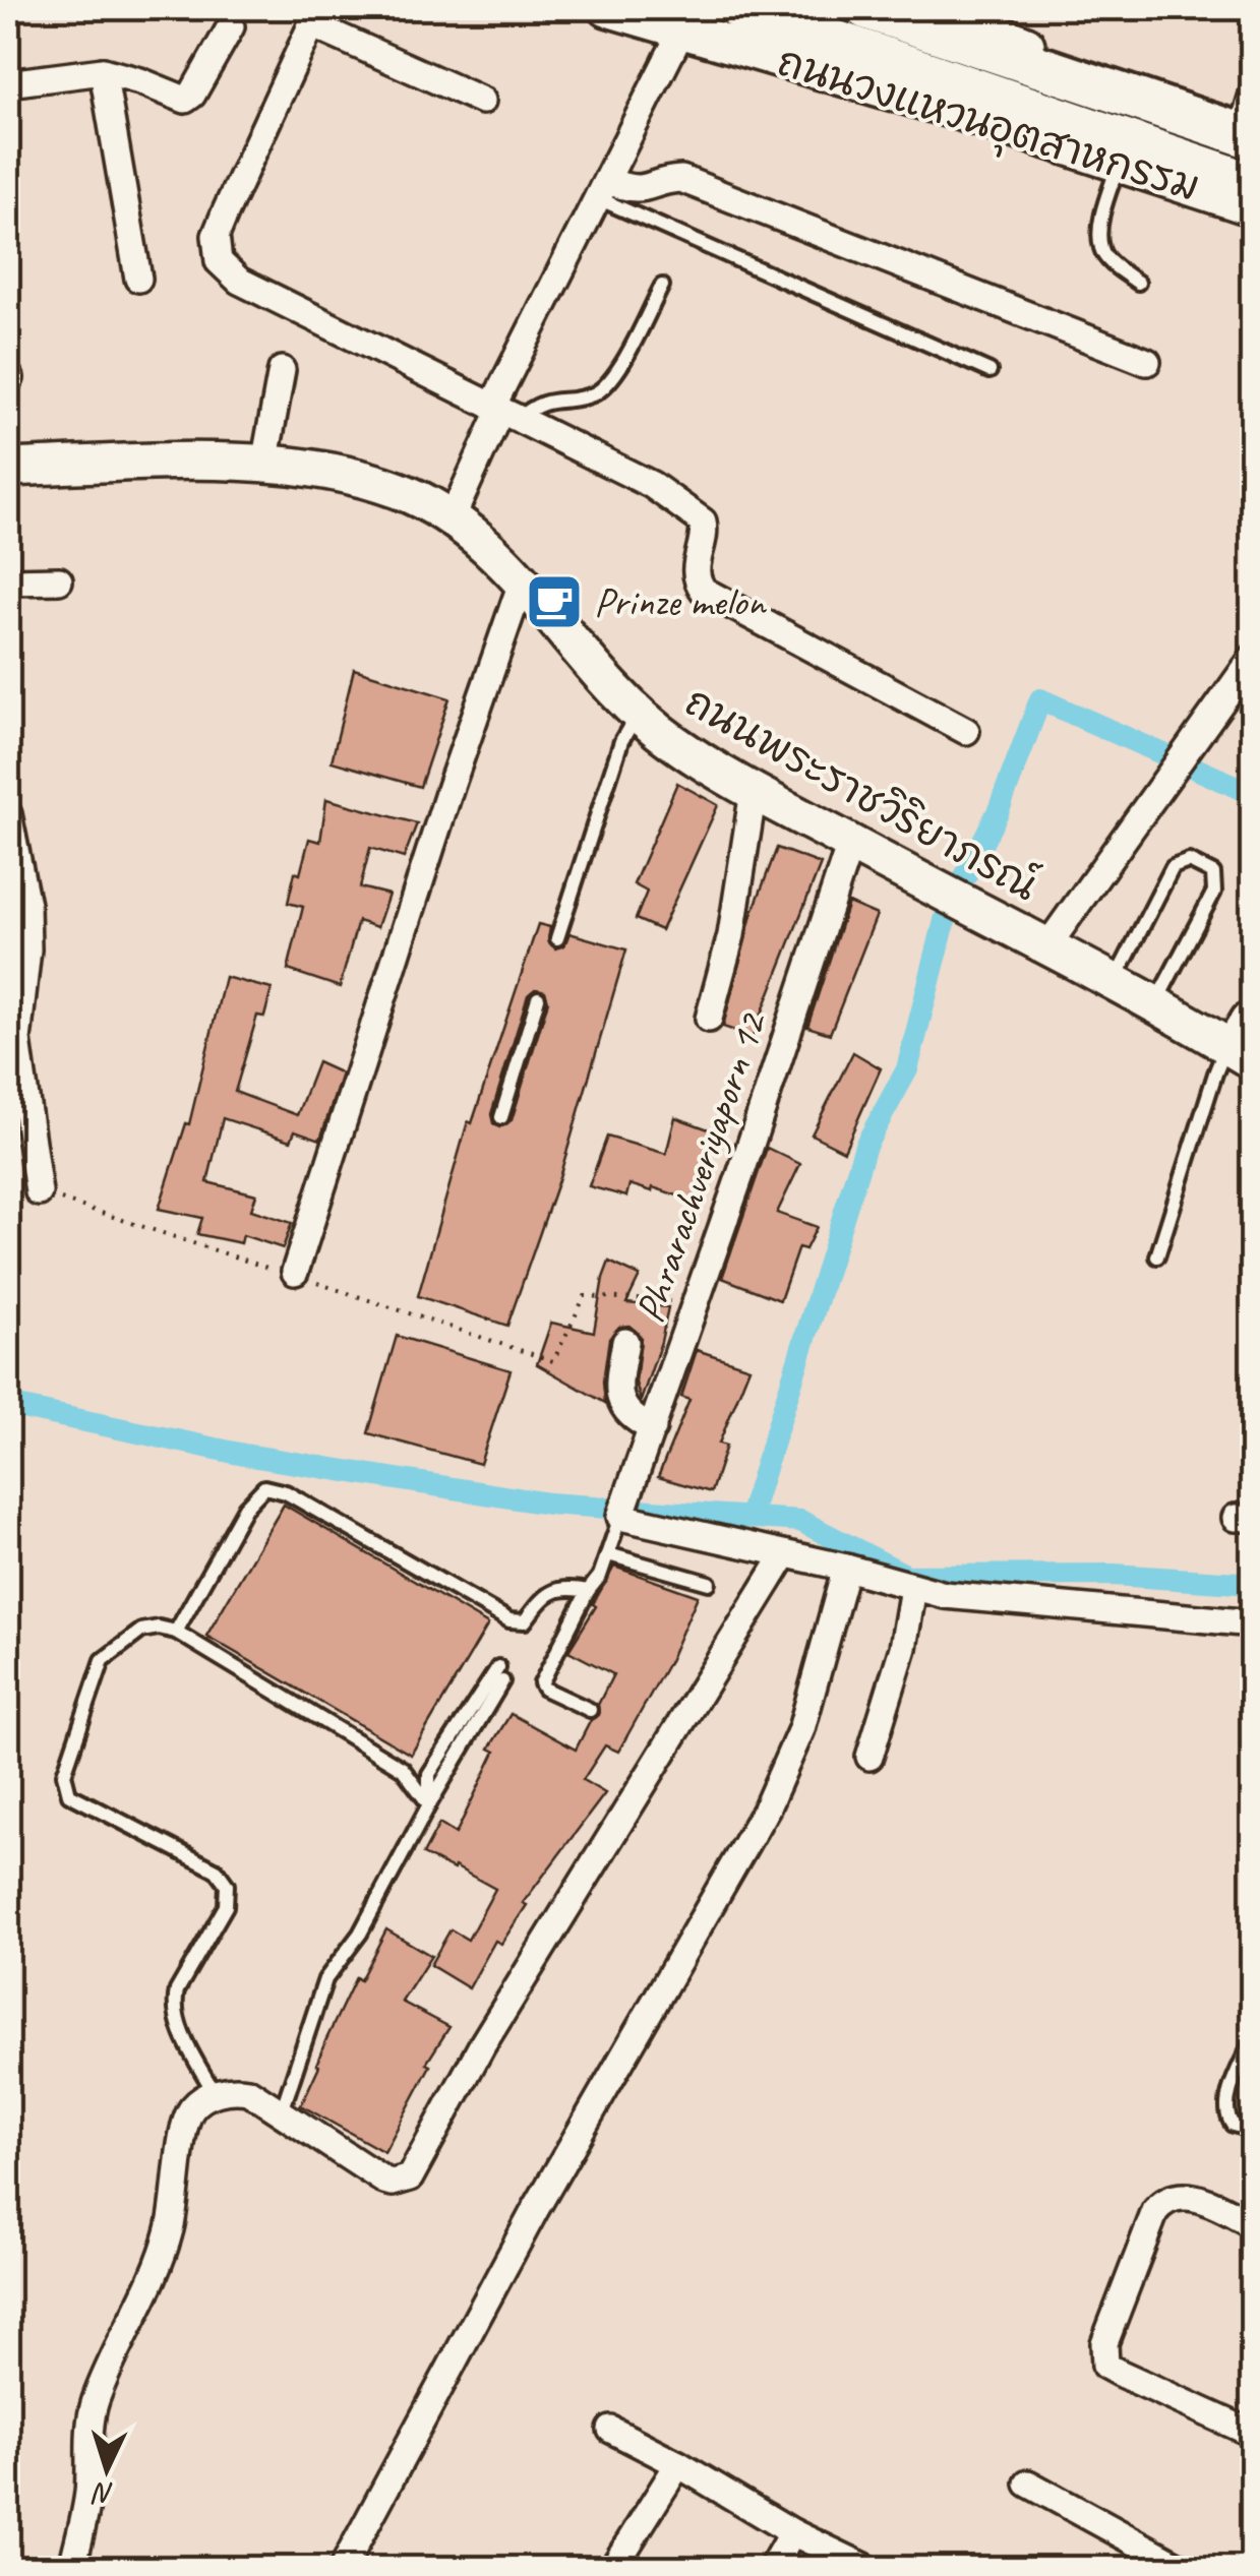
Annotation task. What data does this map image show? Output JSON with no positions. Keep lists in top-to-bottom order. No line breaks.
{"streets":{"main road":["ถนนวงแหวนอุตสาหกรรม","ถนนพระราชวิริยาภรณ์"],"street":["Phrarachveriyaporn 12"]},"crossings":[["ถนนพระราชวิริยาภรณ์","Phrarachveriyaporn 12"]],"places":{"cafe":["Prinze melon"]},"north":"bottom"}
